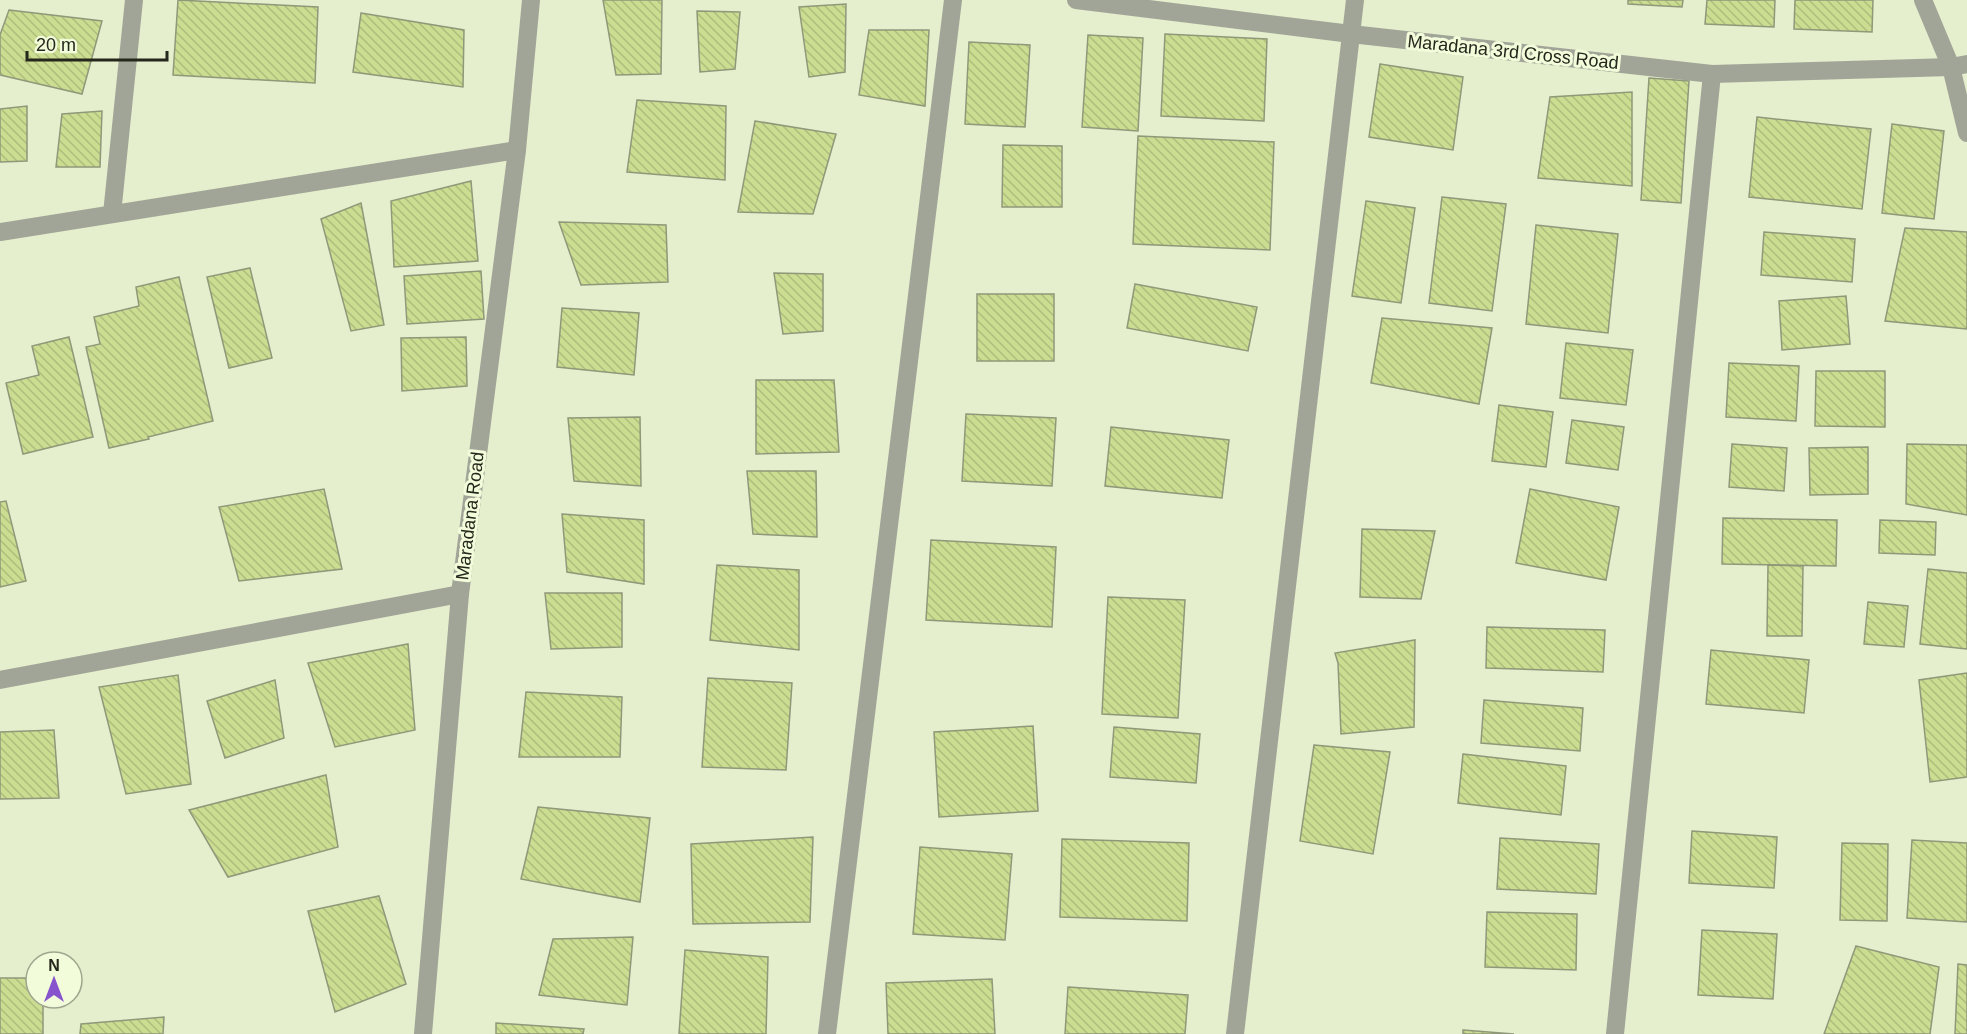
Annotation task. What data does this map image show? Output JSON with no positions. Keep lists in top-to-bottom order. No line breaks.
{"streets":{"street":["Maradana 3rd Cross Road","Maradana Road"]},"scale_bar":"20 m","north":"top"}
